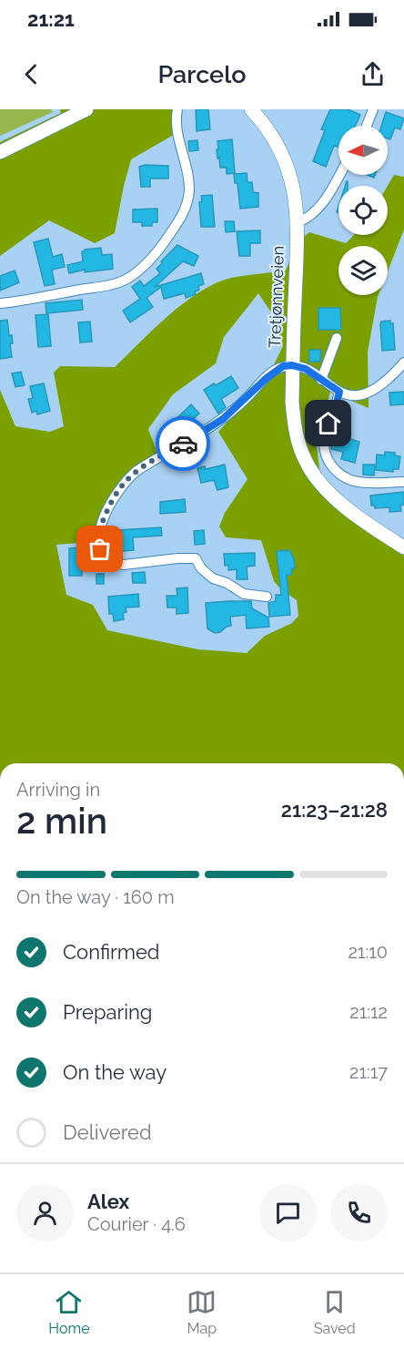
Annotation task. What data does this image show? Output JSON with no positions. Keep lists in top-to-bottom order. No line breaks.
{"streets":{"street":["Tretjønnveien"]},"north":"left","page":{"status":"21:21","header":"Parcelo","heading":["2 min","Arriving in","21:23–21:28"],"panel":["Alex","Courier · 4.6"],"bar":"On the way · 160 m","list":[["Confirmed","21:10"],["Preparing","21:12"],["On the way","21:17"],"Delivered"],"tabs":["Home","Map","Saved"]}}
